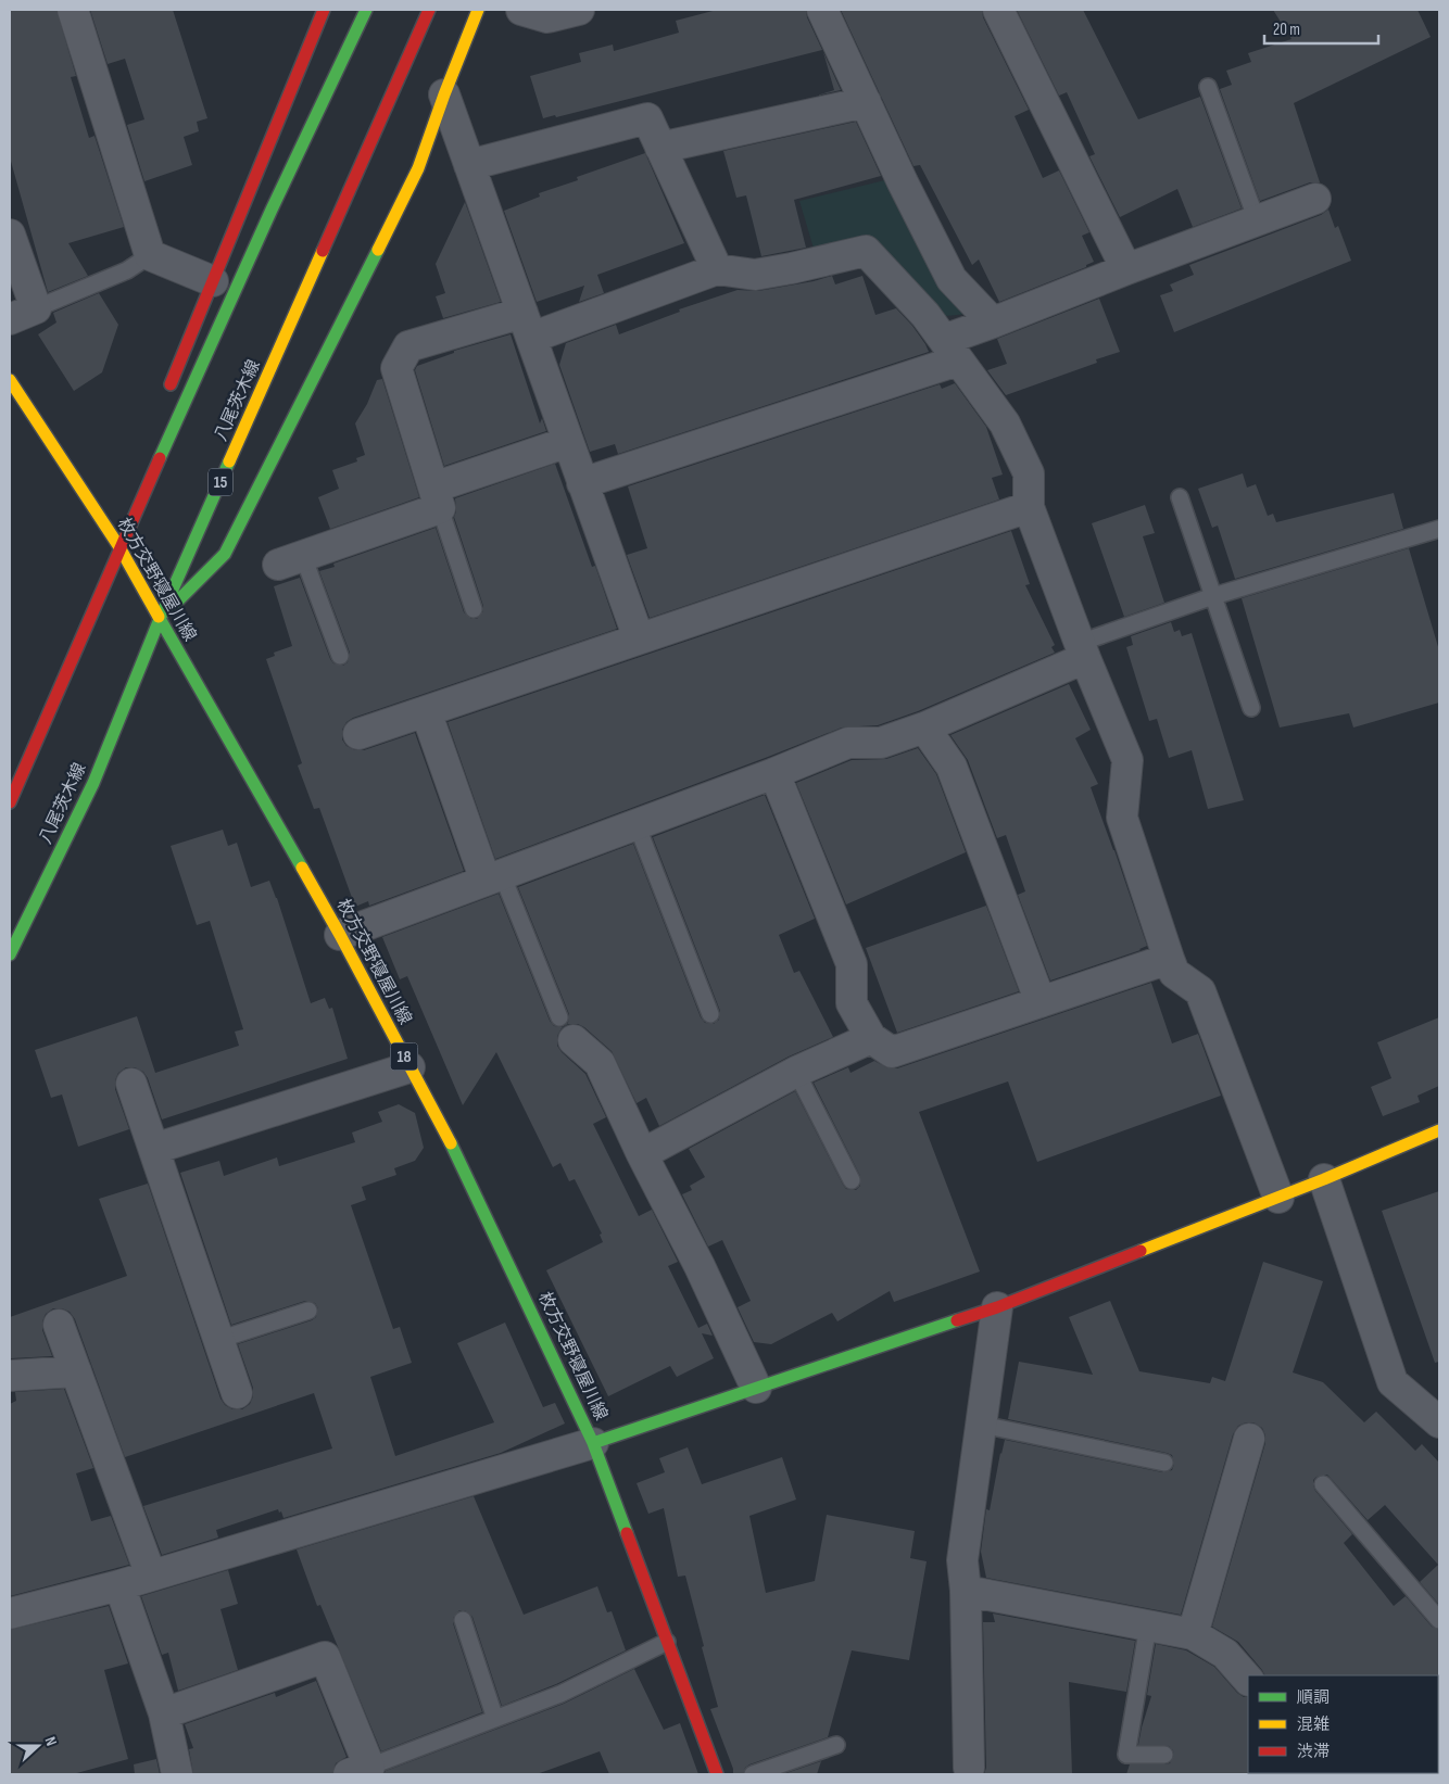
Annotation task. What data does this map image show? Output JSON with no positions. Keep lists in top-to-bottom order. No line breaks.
{"streets":{"main road":["八尾茨木線","15","枚方交野寝屋川線","18"]},"crossings":[["八尾茨木線","15"],["八尾茨木線","枚方交野寝屋川線"],["15","枚方交野寝屋川線"]],"legend":["順調","混雑","渋滞"],"scale_bar":"20 m","north":"right"}
